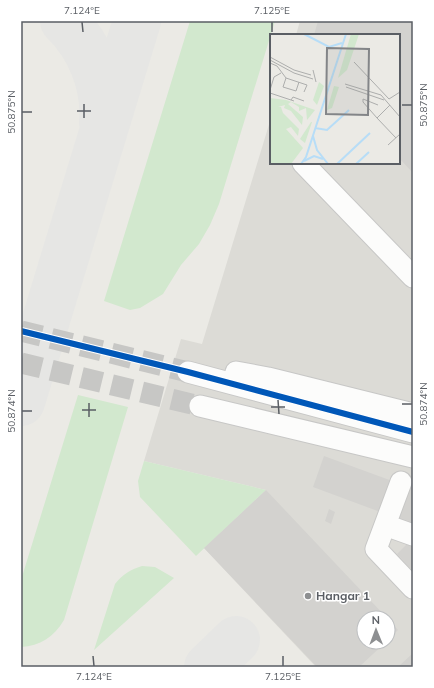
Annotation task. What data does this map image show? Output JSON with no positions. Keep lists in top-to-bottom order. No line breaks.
{"places":["Hangar 1"],"north":"top","coordinates":["7.124°E","7.125°E","50.875°N","50.874°N"]}
